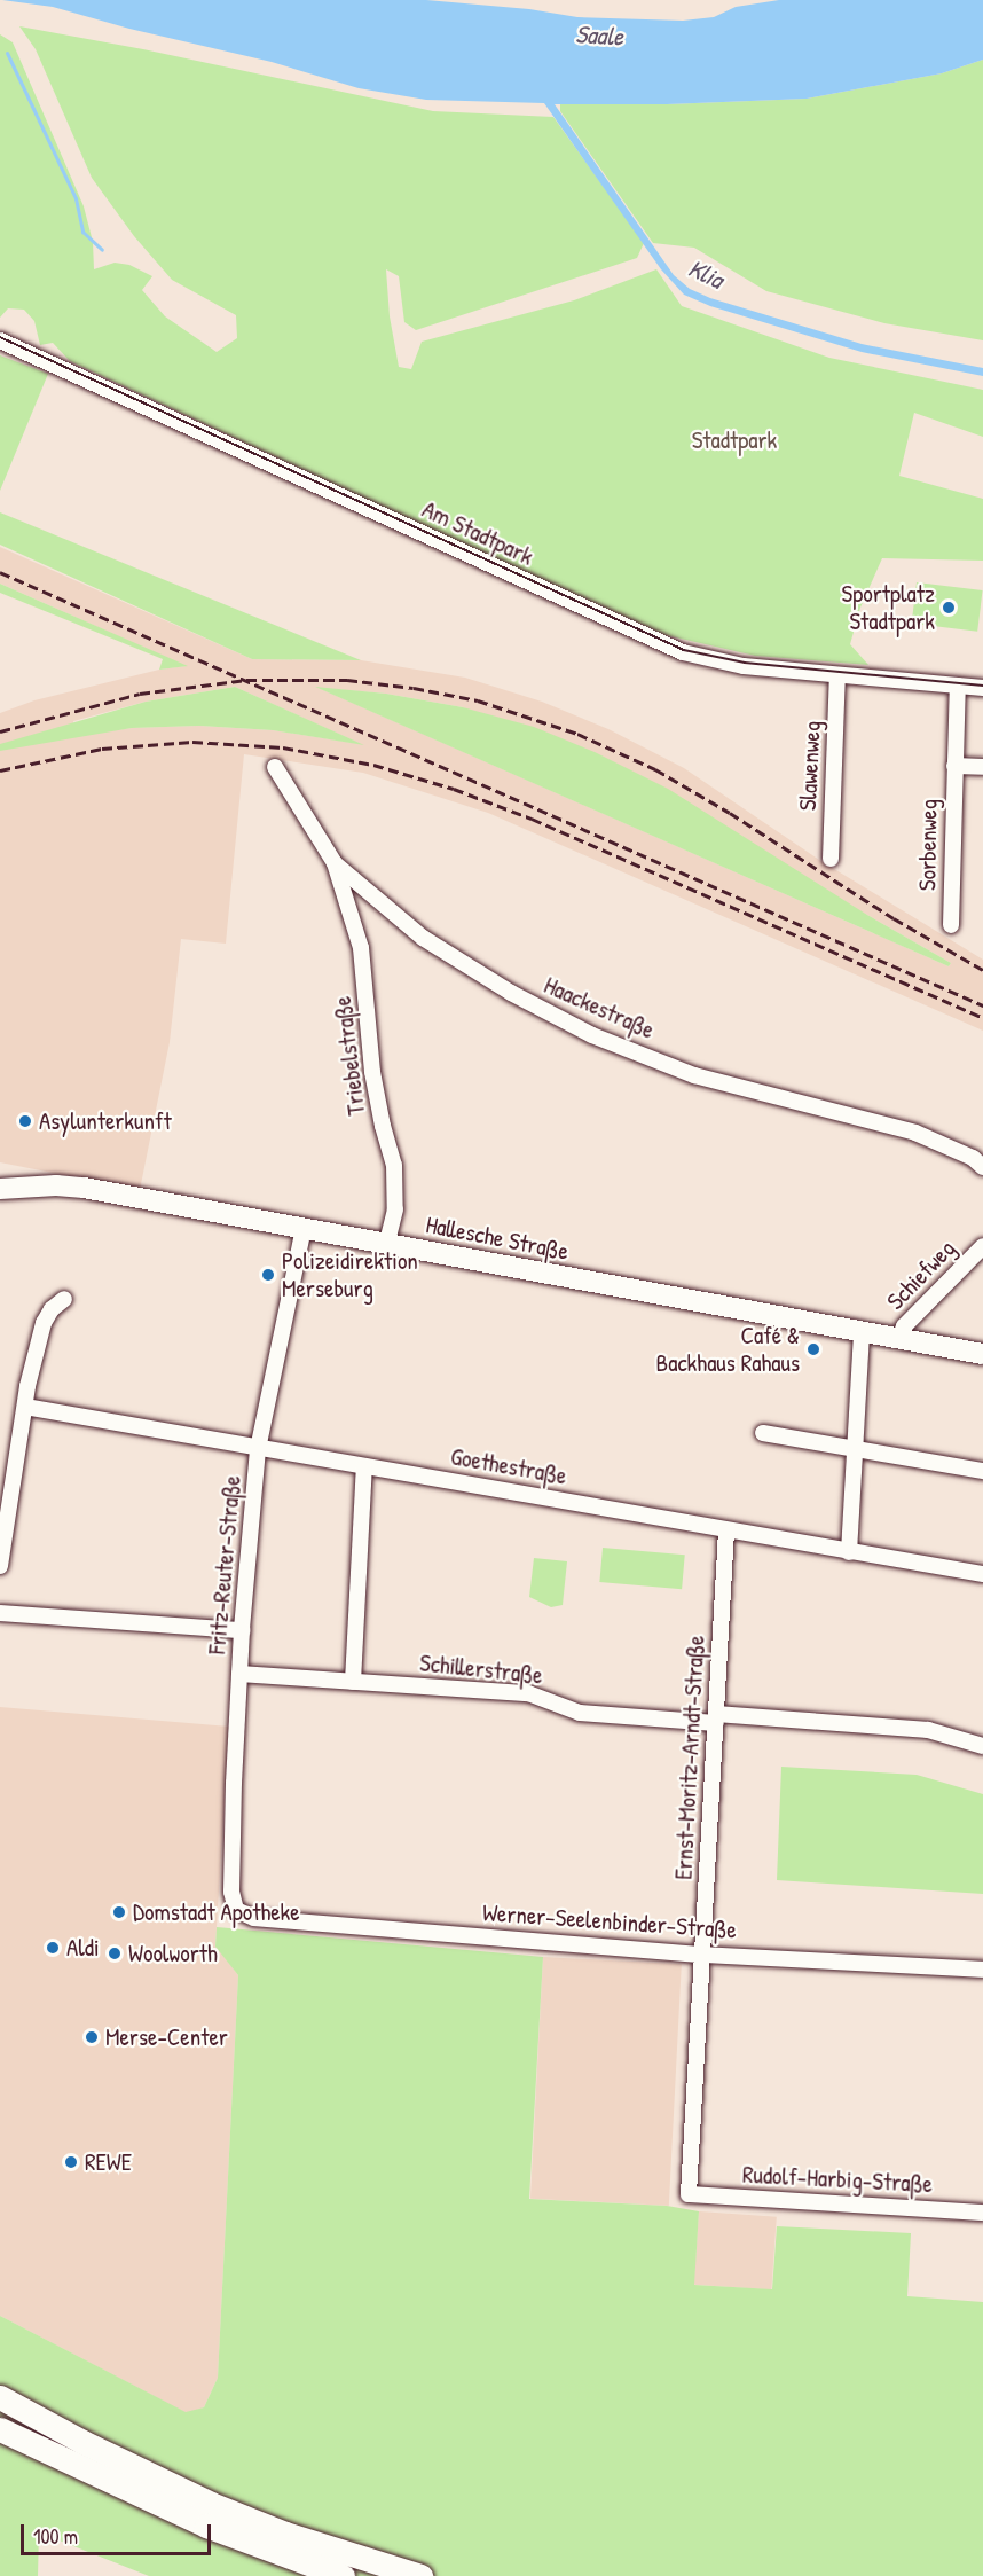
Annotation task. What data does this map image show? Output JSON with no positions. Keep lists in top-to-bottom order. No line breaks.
{"streets":{"main road":["Hallesche Straße"],"street":["Am Stadtpark","Slawenweg","Sorbenweg","Haackestraße","Triebelstraße","Schiefweg","Goethestraße","Fritz-Reuter-Straße","Schillerstraße","Ernst-Moritz-Arndt-Straße","Werner-Seelenbinder-Straße","Rudolf-Harbig-Straße"]},"crossings":[["Am Stadtpark","Slawenweg"],["Am Stadtpark","Sorbenweg"],["Haackestraße","Triebelstraße"],["Triebelstraße","Hallesche Straße"],["Hallesche Straße","Schiefweg"],["Hallesche Straße","Fritz-Reuter-Straße"],["Goethestraße","Fritz-Reuter-Straße"],["Goethestraße","Ernst-Moritz-Arndt-Straße"],["Fritz-Reuter-Straße","Schillerstraße"],["Fritz-Reuter-Straße","Werner-Seelenbinder-Straße"],["Schillerstraße","Ernst-Moritz-Arndt-Straße"],["Ernst-Moritz-Arndt-Straße","Werner-Seelenbinder-Straße"],["Ernst-Moritz-Arndt-Straße","Rudolf-Harbig-Straße"]],"water":["Saale","Klia"],"parks":["Stadtpark"],"places":["Sportplatz Stadtpark","Asylunterkunft","Polizeidirektion Merseburg","Café & Backhaus Rahaus","Domstadt Apotheke","Aldi","Woolworth","Merse-Center","REWE"],"scale_bar":"100 m"}
